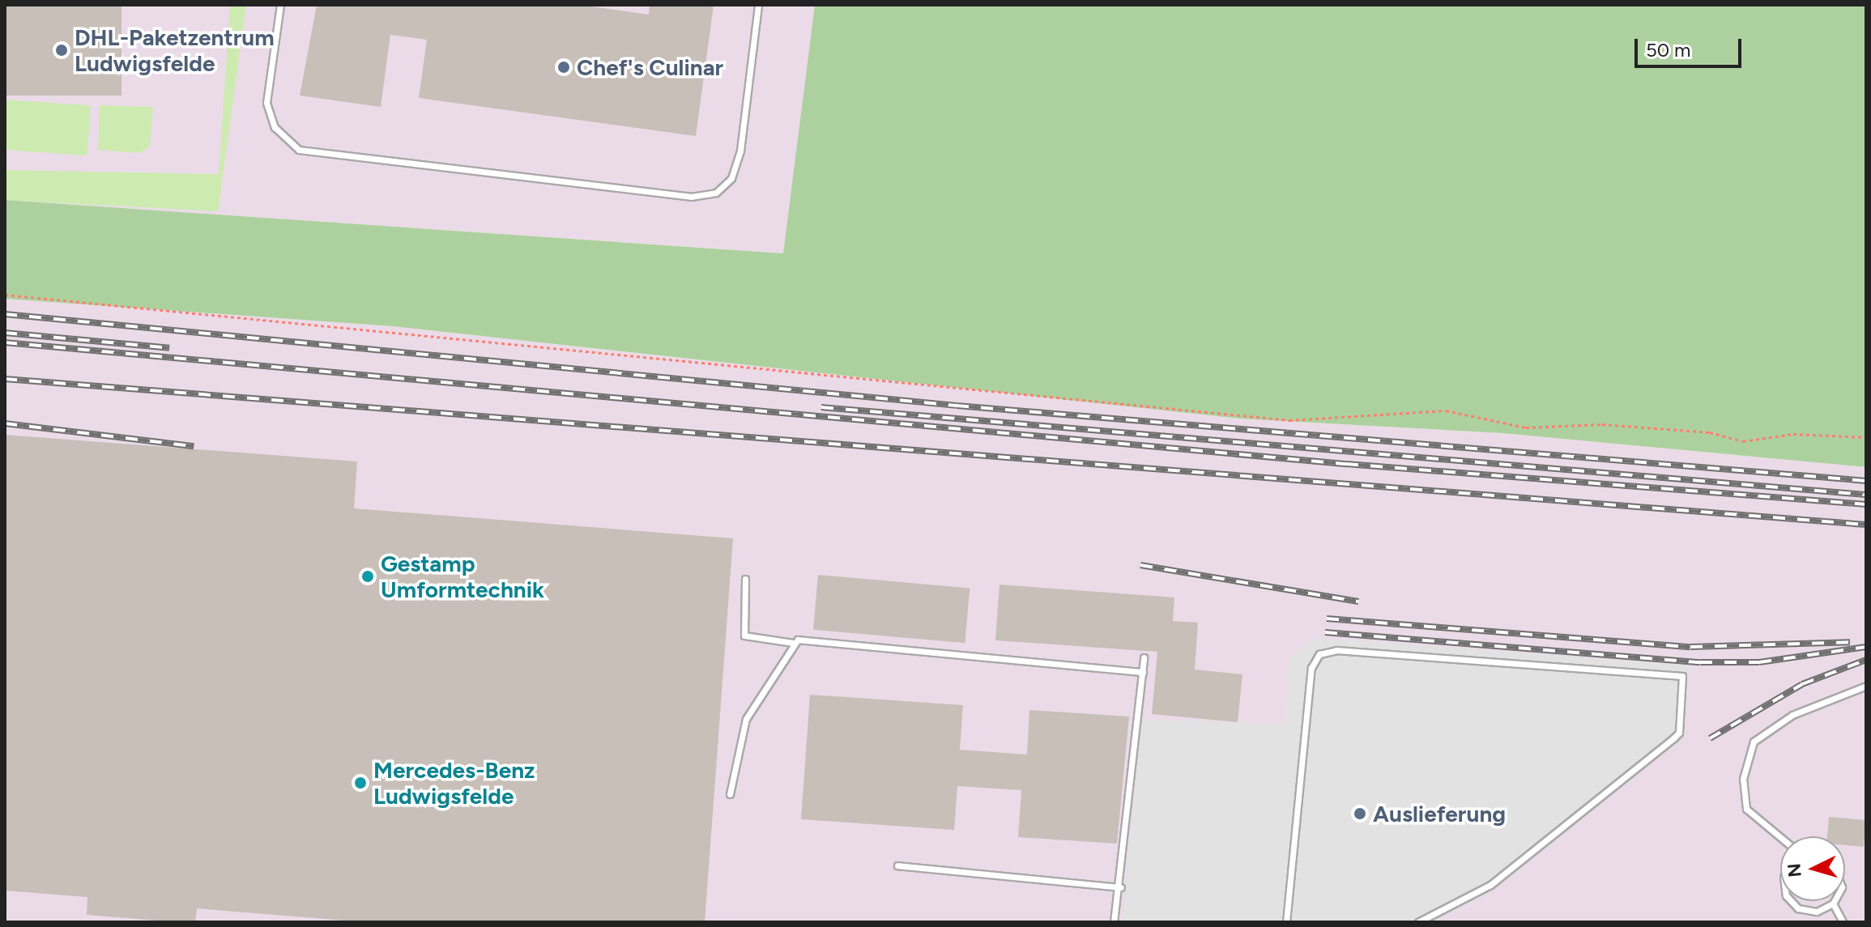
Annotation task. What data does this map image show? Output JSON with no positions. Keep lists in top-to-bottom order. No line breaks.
{"places":["DHL-Paketzentrum Ludwigsfelde","Chef's Culinar","Gestamp Umformtechnik","Mercedes-Benz Ludwigsfelde","Auslieferung"],"scale_bar":"50 m","north":"left"}
